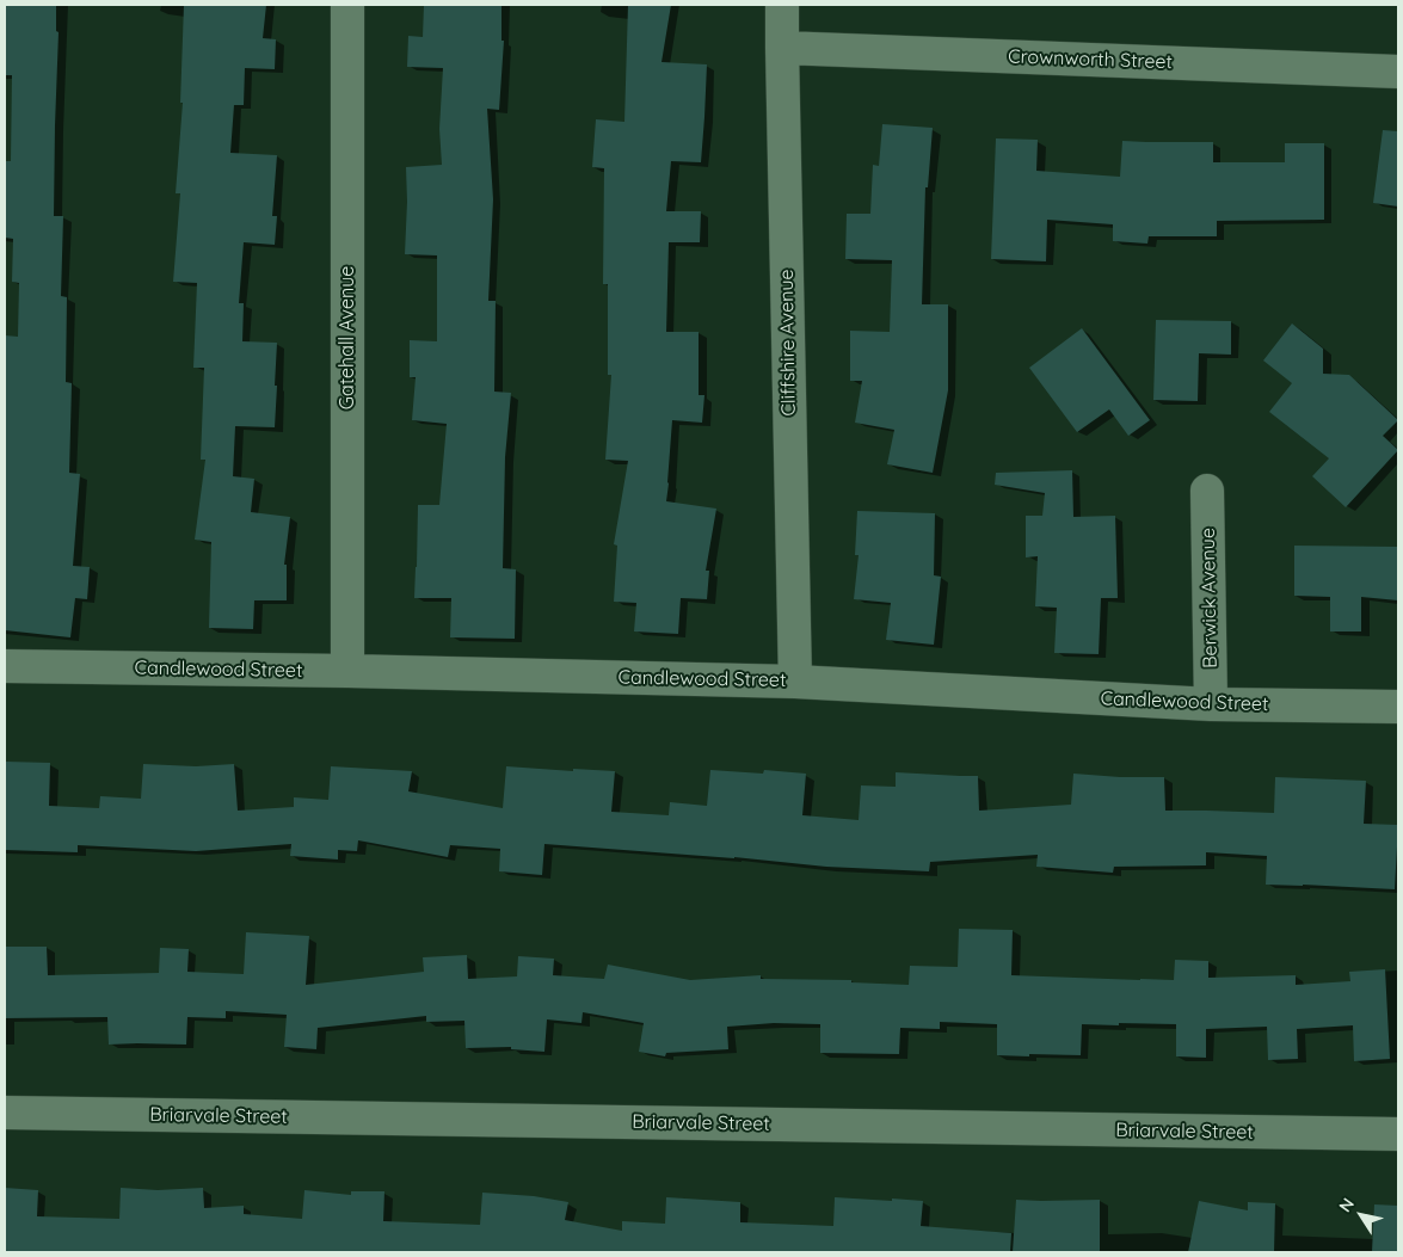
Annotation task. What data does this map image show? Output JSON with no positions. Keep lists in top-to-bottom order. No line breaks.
{"streets":{"street":["Crownworth Street","Gatehall Avenue","Cliffshire Avenue","Berwick Avenue","Candlewood Street","Briarvale Street"]},"crossings":[["Crownworth Street","Cliffshire Avenue"],["Gatehall Avenue","Candlewood Street"],["Cliffshire Avenue","Candlewood Street"],["Berwick Avenue","Candlewood Street"]],"north":"top left"}
